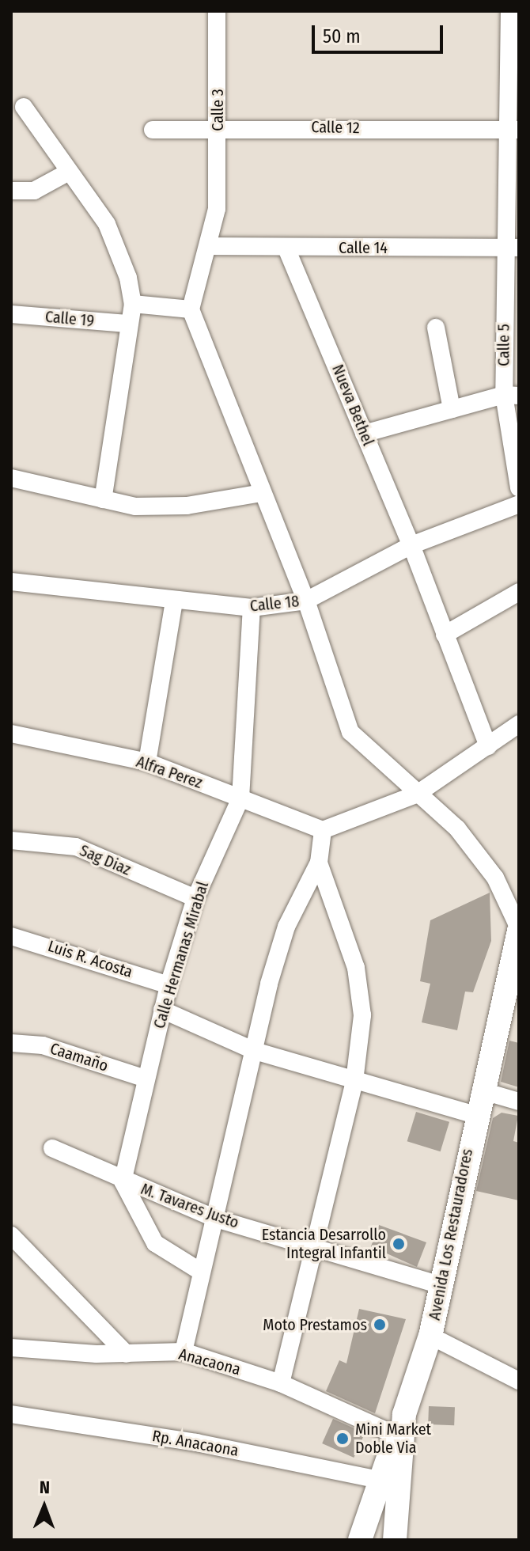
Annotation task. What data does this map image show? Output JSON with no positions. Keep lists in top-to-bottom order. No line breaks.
{"streets":{"street":["Calle 3","Calle 12","Calle 14","Calle 19","Calle 5","Nueva Bethel","Calle 18","Alfra Perez","Sag Diaz","Calle Hermanas Mirabal","Luis R. Acosta","Caamaño","M. Tavares Justo","Avenida Los Restauradores","Anacaona","Rp. Anacaona"]},"crossings":[["Calle 3","Calle 12"],["Calle 3","Calle 14"],["Calle 12","Calle 5"],["Calle 14","Calle 5"],["Calle 14","Nueva Bethel"],["Nueva Bethel","Calle 18"],["Calle 18","Calle Hermanas Mirabal"],["Alfra Perez","Calle Hermanas Mirabal"],["Sag Diaz","Calle Hermanas Mirabal"],["Calle Hermanas Mirabal","Luis R. Acosta"],["Calle Hermanas Mirabal","Caamaño"],["Calle Hermanas Mirabal","M. Tavares Justo"],["M. Tavares Justo","Avenida Los Restauradores"],["Avenida Los Restauradores","Anacaona"]],"places":["Estancia Desarrollo Integral Infantil","Moto Prestamos","Mini Market Doble Via"],"scale_bar":"50 m","north":"top"}
